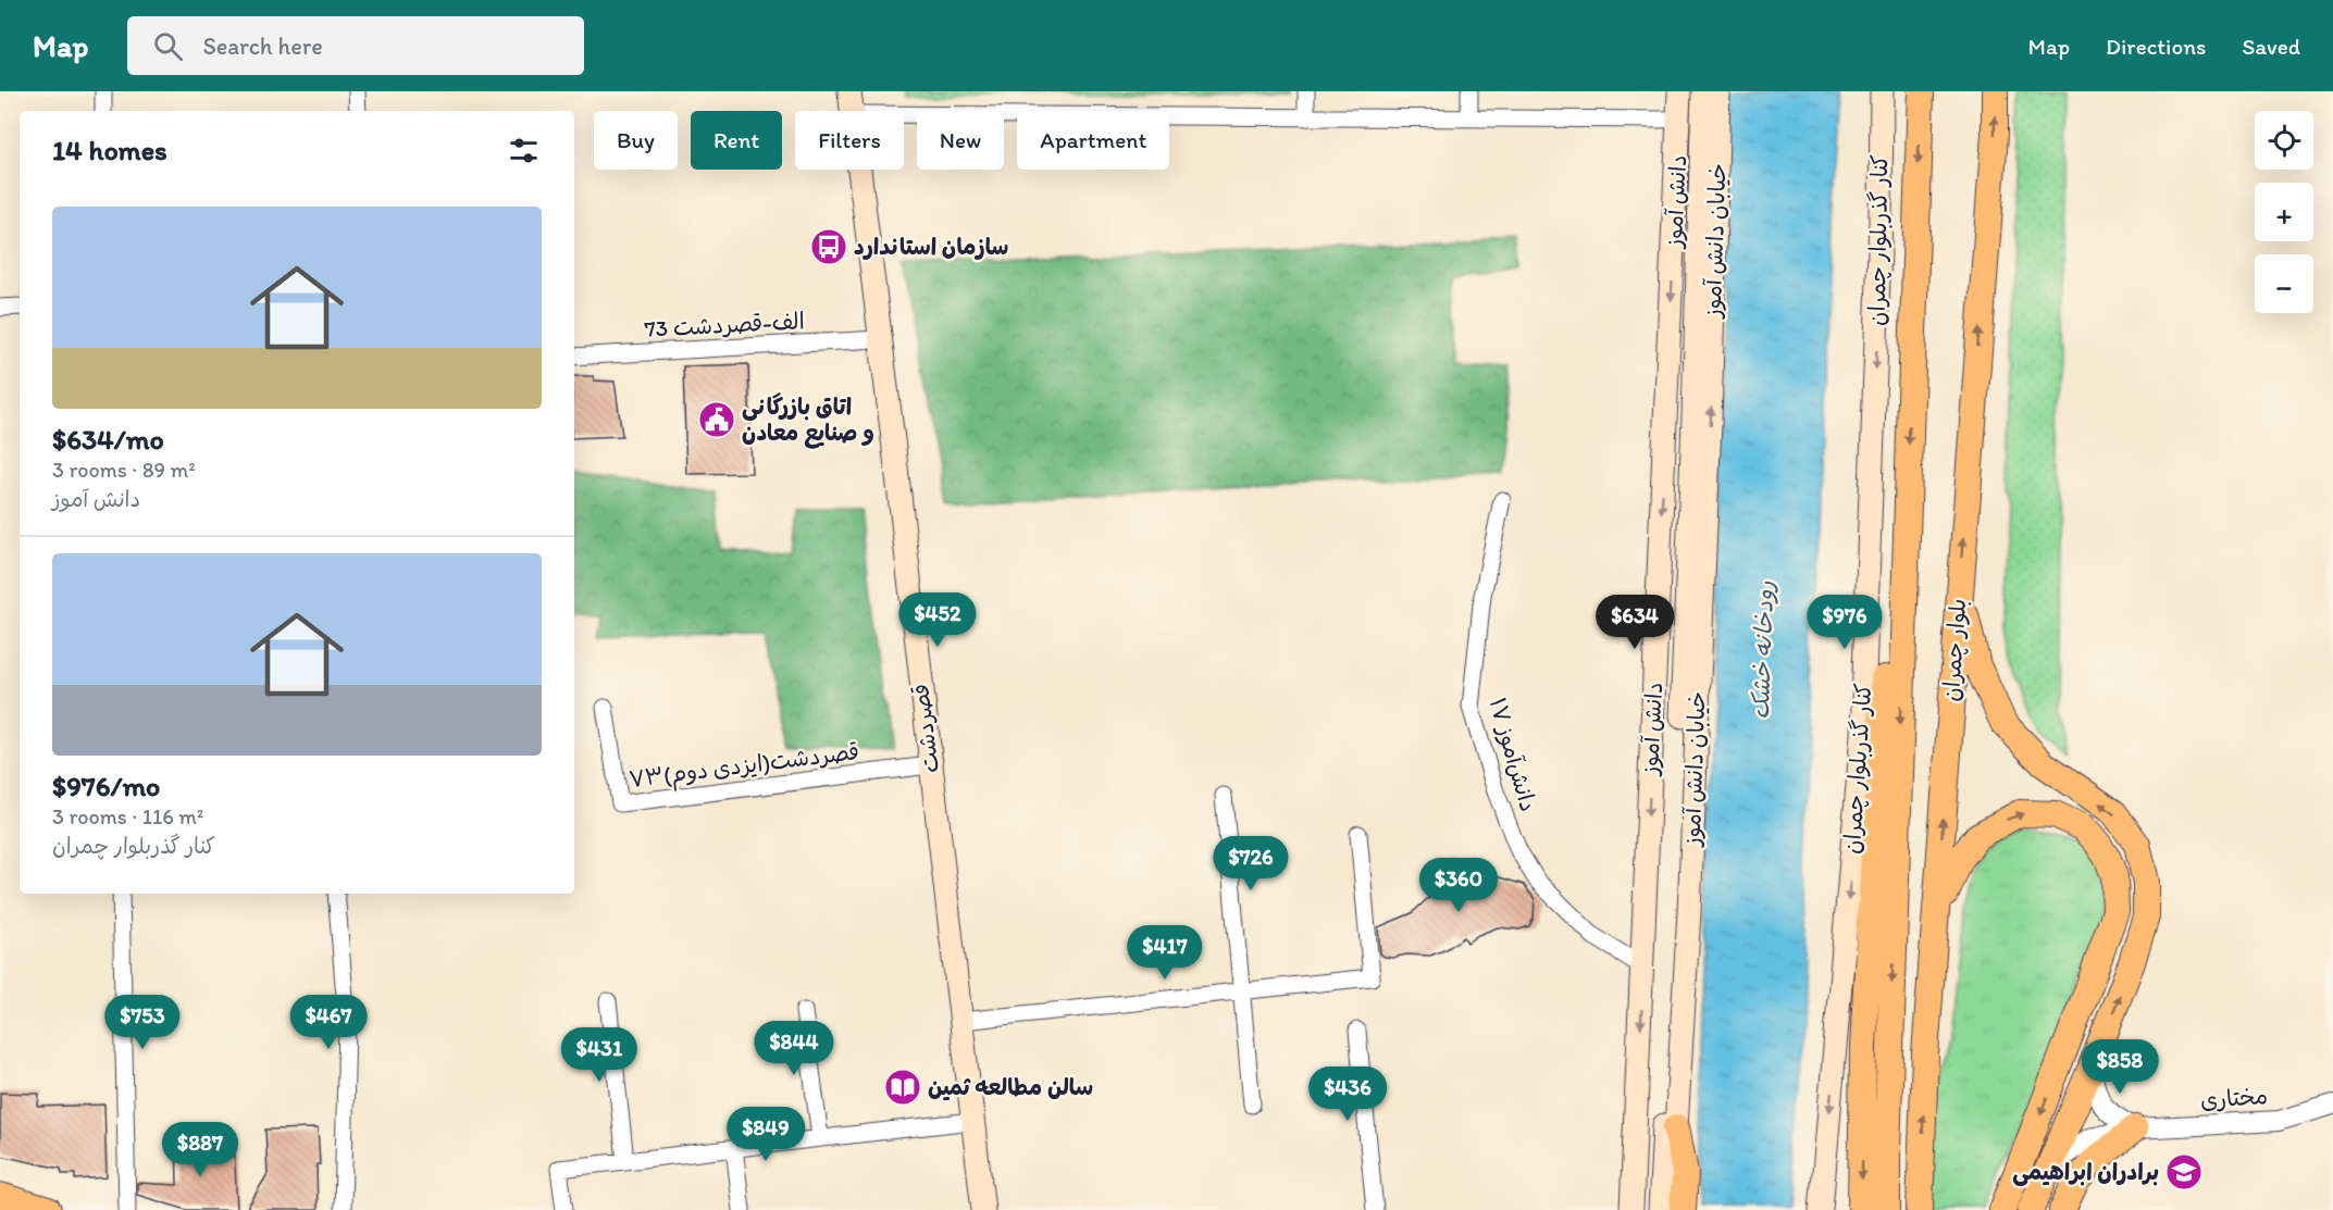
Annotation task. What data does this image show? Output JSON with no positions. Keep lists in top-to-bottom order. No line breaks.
{"streets":{"main road":["دانش آموز","خیابان دانش آموز","کنار گذربلوار چمران","بلوار چمران","قصردشت"],"street":["73 الف-قصردشت","دانش‌آموز ۱۷","۷۳قصردشت(ایزدی دوم)","مختاری"]},"crossings":[["دانش آموز","دانش‌آموز ۱۷"],["73 الف-قصردشت","قصردشت"],["قصردشت","۷۳قصردشت(ایزدی دوم)"]],"one_way":["دانش آموز"],"water":["رودخانه خشک"],"places":{"bus stop":["سازمان استاندارد"],"public building":["اتاق بازرگانی و صنایع معادن"],"library":["سالن مطالعه ثمین"],"school or university":["برادران ابراهیمی"]},"page":{"header":"Map","search":"Search here","nav":["Map","Directions","Saved"],"map_buttons":["+","−"],"chip":["Buy","Rent","Filters","New","Apartment"],"heading":"14 homes","list":[{"name":"$634/mo","note":"3 rooms · 89 m² · دانش آموز"},{"name":"$976/mo","note":"3 rooms · 116 m² · کنار گذربلوار چمران"}],"price":["$452","$634","$976","$726","$360","$417","$753","$467","$844","$431","$858","$436","$849","$887"]}}
